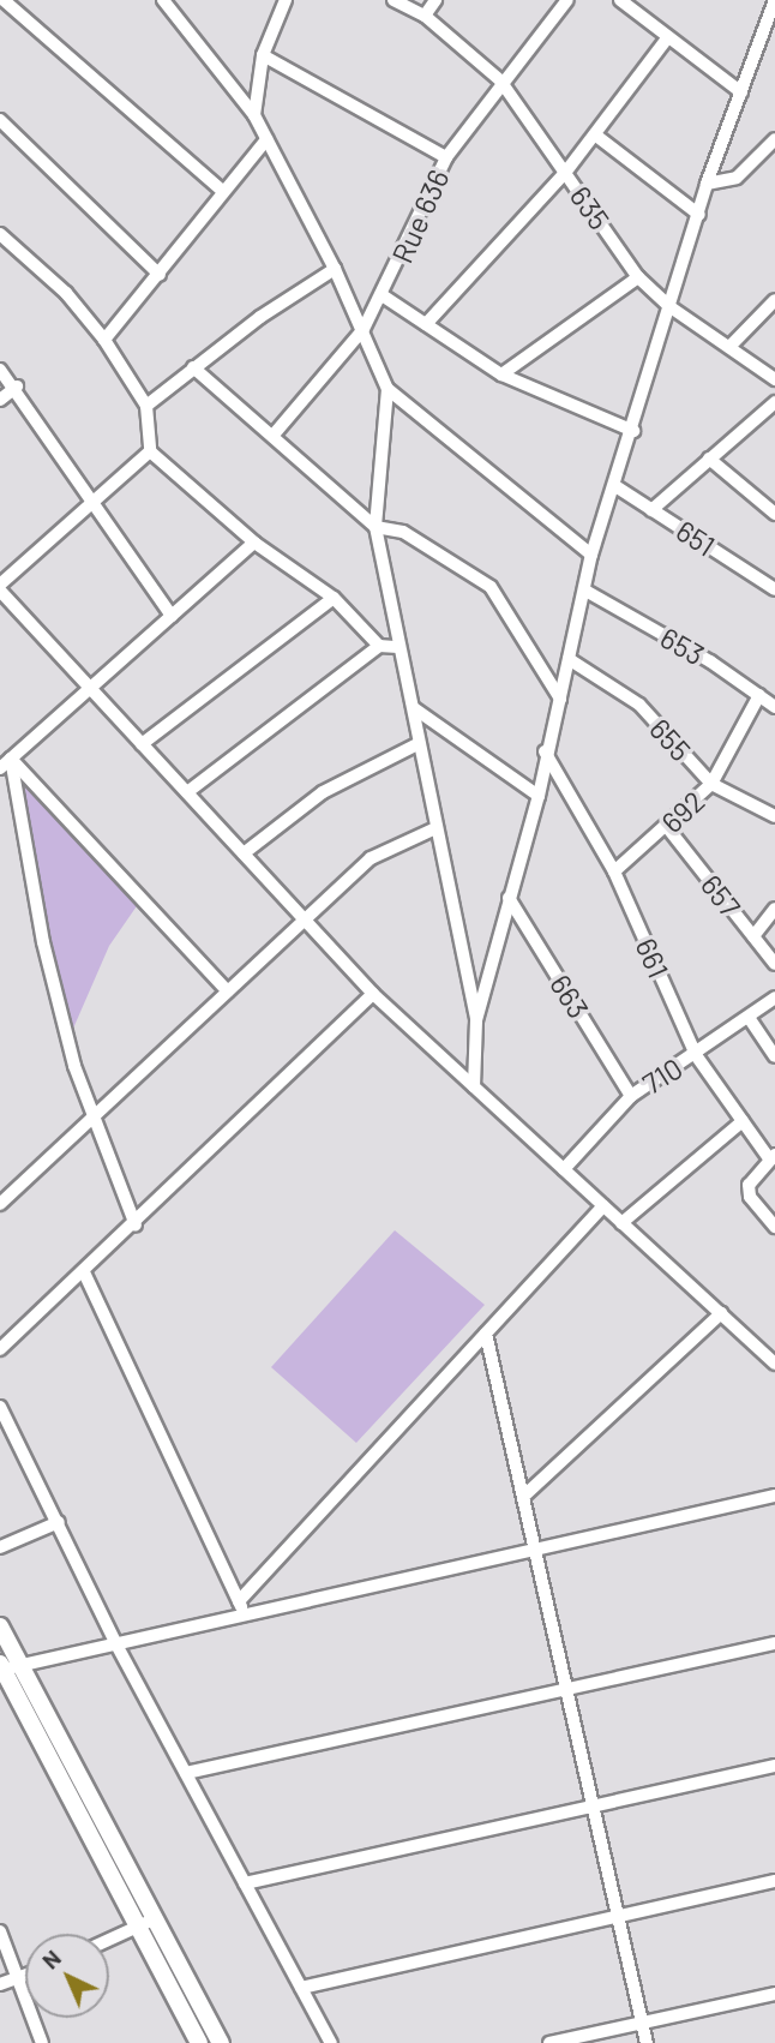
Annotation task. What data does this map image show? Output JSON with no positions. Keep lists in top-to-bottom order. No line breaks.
{"streets":{"street":["635","Rue 636","651","653","655","692","657","661","663","710"]},"crossings":[["635","Rue 636"],["653","692"],["655","692"],["692","657"],["692","661"],["661","710"],["663","710"]],"north":"top left"}
